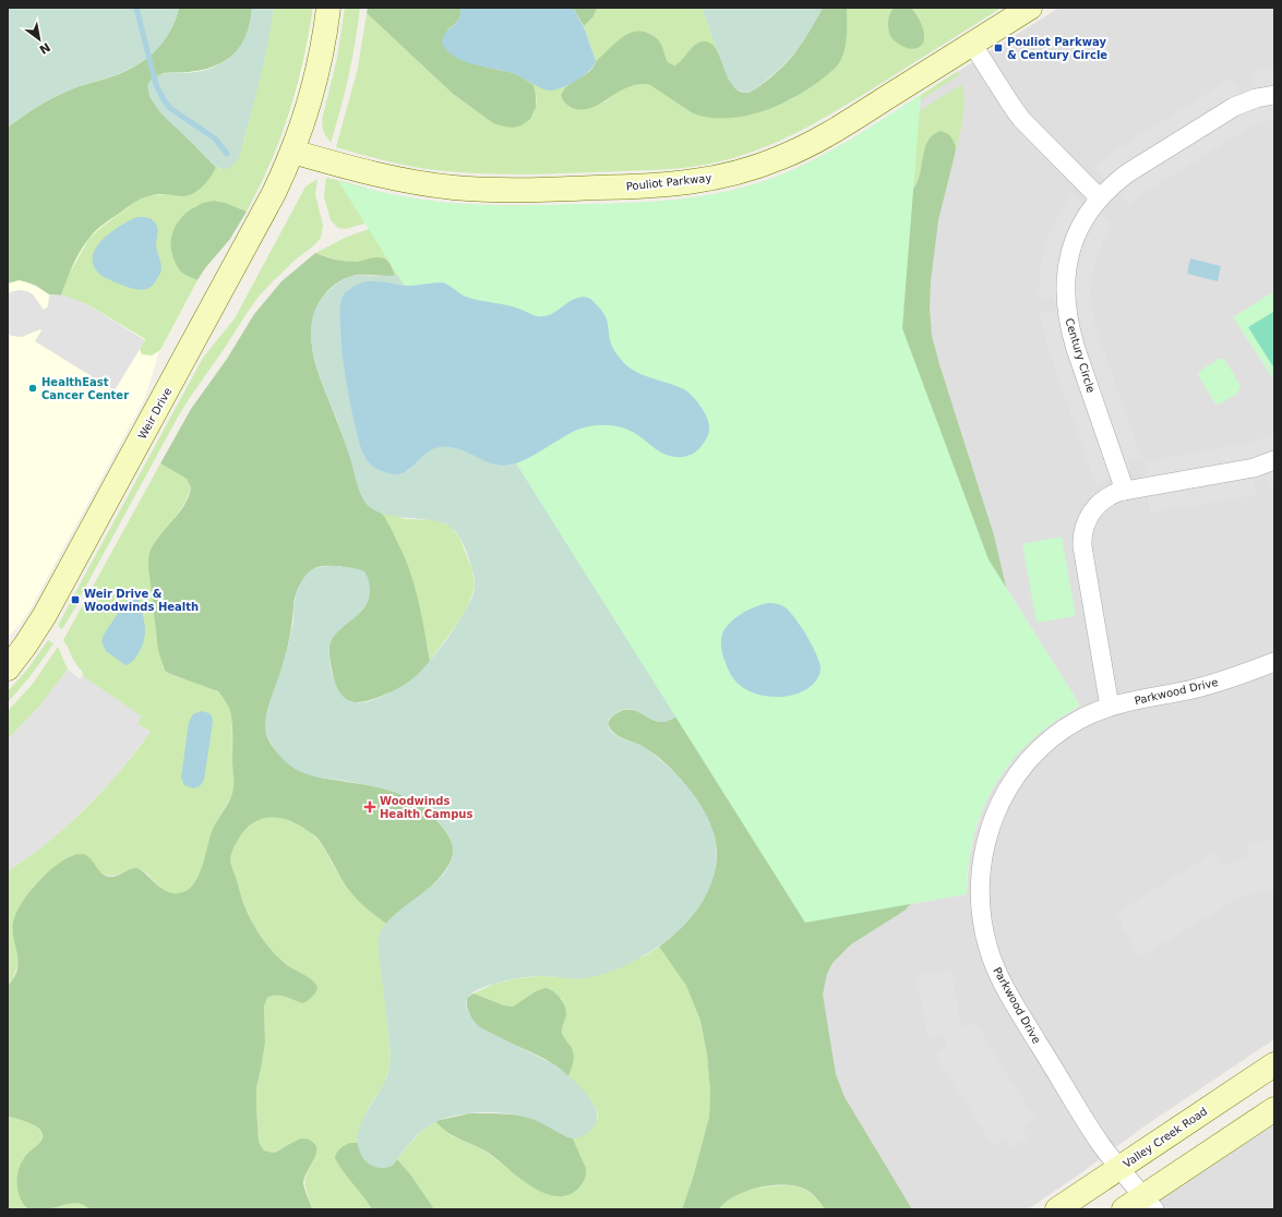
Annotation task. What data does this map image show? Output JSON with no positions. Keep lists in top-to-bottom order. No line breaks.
{"streets":{"street":["Pouliot Parkway","Century Circle","Weir Drive","Parkwood Drive","Valley Creek Road"]},"crossings":[["Pouliot Parkway","Weir Drive"],["Parkwood Drive","Valley Creek Road"]],"places":{"transit":["Pouliot Parkway & Century Circle","Weir Drive & Woodwinds Health"],"other":["HealthEast Cancer Center"],"health":["Woodwinds Health Campus"]},"north":"bottom right"}
